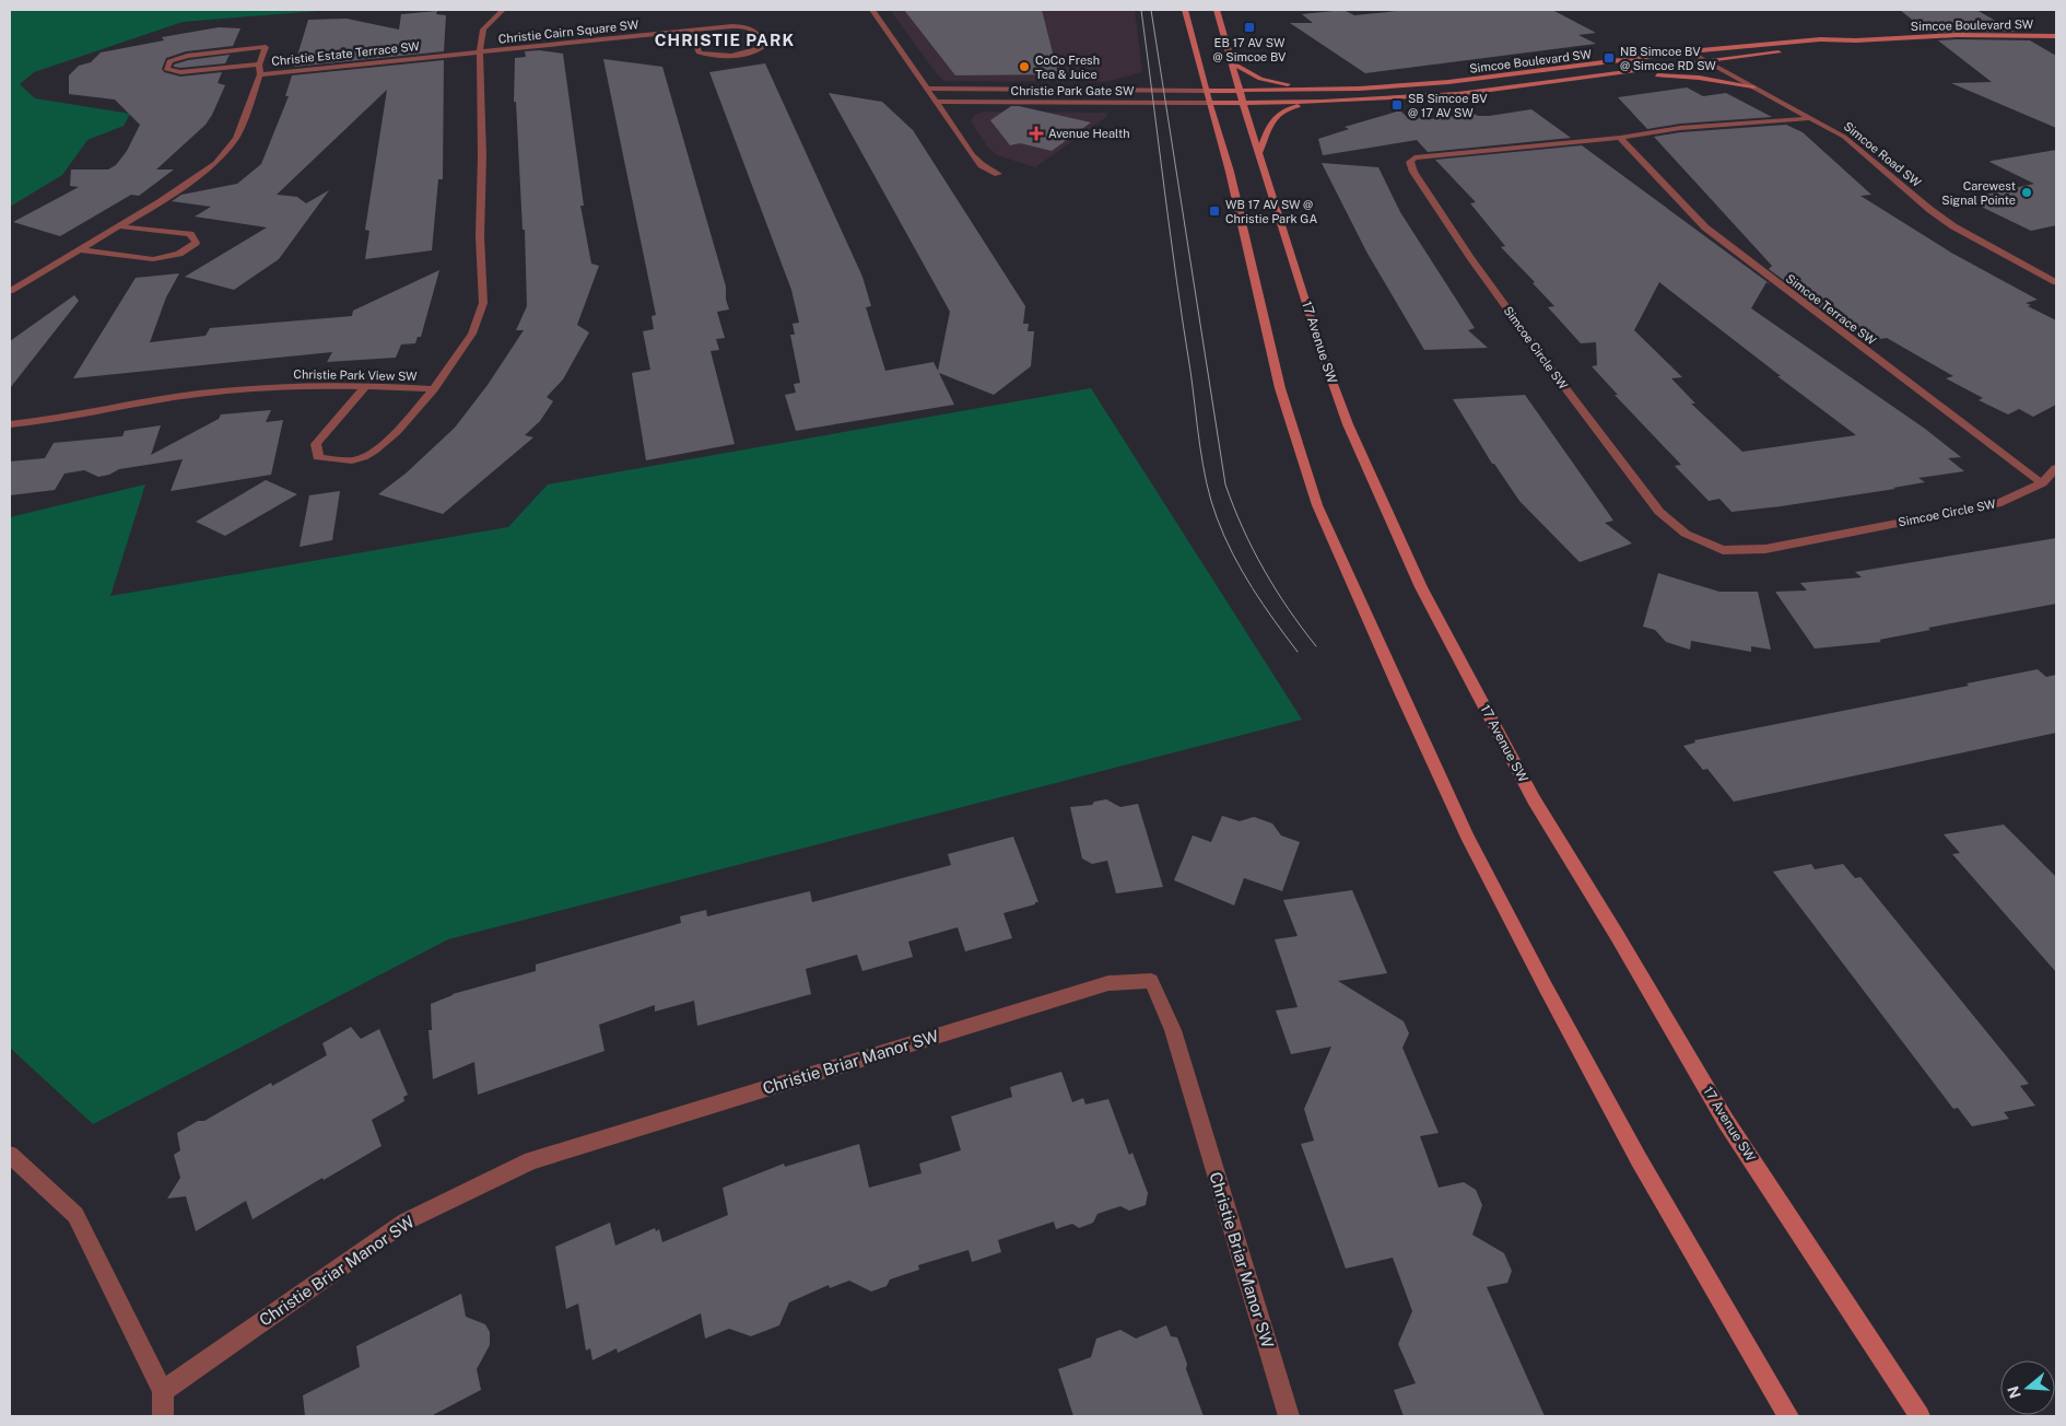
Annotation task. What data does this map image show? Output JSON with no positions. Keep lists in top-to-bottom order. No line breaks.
{"streets":{"main road":["Simcoe Boulevard SW","17 Avenue SW"],"street":["Christie Cairn Square SW","Christie Estate Terrace SW","Christie Park Gate SW","Simcoe Road SW","Simcoe Terrace SW","Simcoe Circle SW","Christie Park View SW","Christie Briar Manor SW"]},"crossings":[["Simcoe Boulevard SW","Christie Park Gate SW"],["Simcoe Boulevard SW","Simcoe Road SW"],["Simcoe Boulevard SW","17 Avenue SW"],["Christie Cairn Square SW","Christie Estate Terrace SW"],["Christie Cairn Square SW","Christie Park View SW"],["Christie Estate Terrace SW","Christie Park View SW"],["Simcoe Road SW","Simcoe Circle SW"],["Simcoe Terrace SW","Simcoe Circle SW"]],"districts":["CHRISTIE PARK"],"places":{"transit":["EB 17 AV SW @ Simcoe BV","NB Simcoe BV @ Simcoe RD SW","SB Simcoe BV @ 17 AV SW","WB 17 AV SW @ Christie Park GA"],"other":["CoCo Fresh Tea & Juice","Carewest Signal Pointe"],"health":["Avenue Health"]},"north":"left"}
